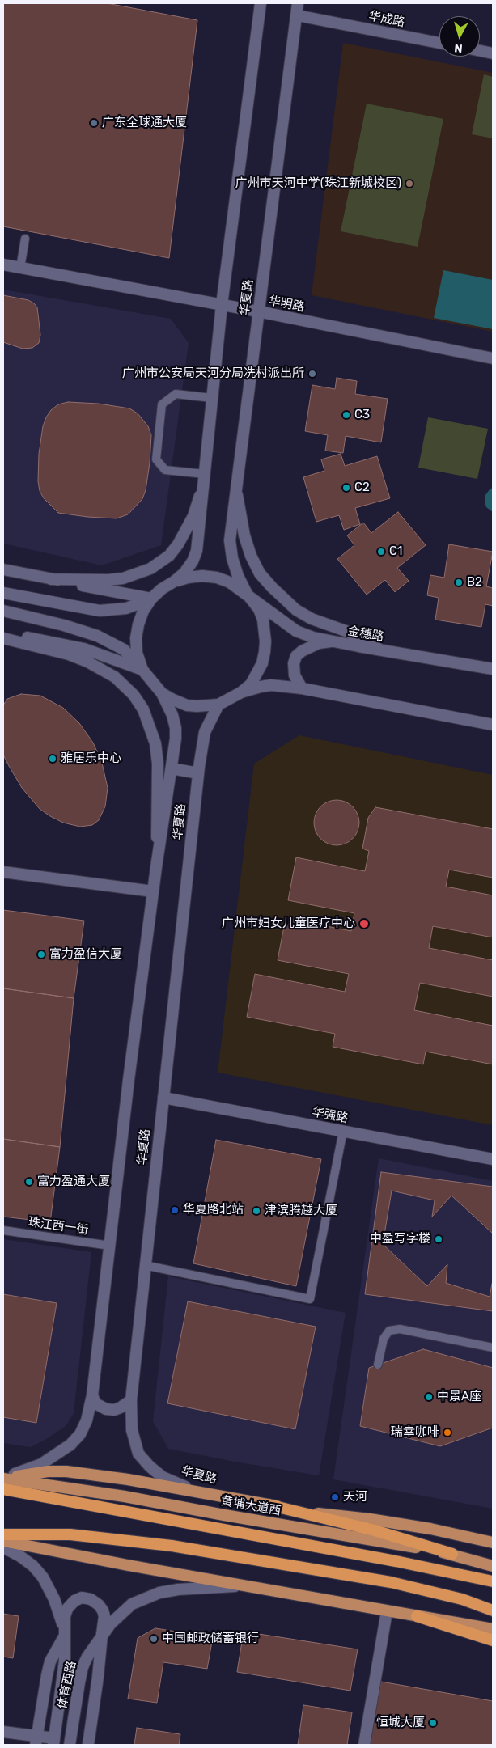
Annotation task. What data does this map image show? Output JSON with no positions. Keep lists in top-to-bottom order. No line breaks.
{"streets":{"main road":["华成路","华夏路","华明路","金穗路","华强路","黄埔大道西","体育西路"],"lane":["珠江西一街"]},"crossings":[["华成路","华夏路"],["华夏路","华明路"],["华夏路","金穗路"],["华夏路","华强路"],["华夏路","珠江西一街"],["华夏路","黄埔大道西"]],"places":["广东全球通大厦","广州市天河中学(珠江新城校区)","广州市公安局天河分局冼村派出所","C3","C2","C1","B2","雅居乐中心","广州市妇女儿童医疗中心","富力盈信大厦","富力盈通大厦","华夏路北站","津滨腾越大厦","中盈写字楼","中景A座","瑞幸咖啡","天河","中国邮政储蓄银行","恒城大厦"],"north":"bottom"}
